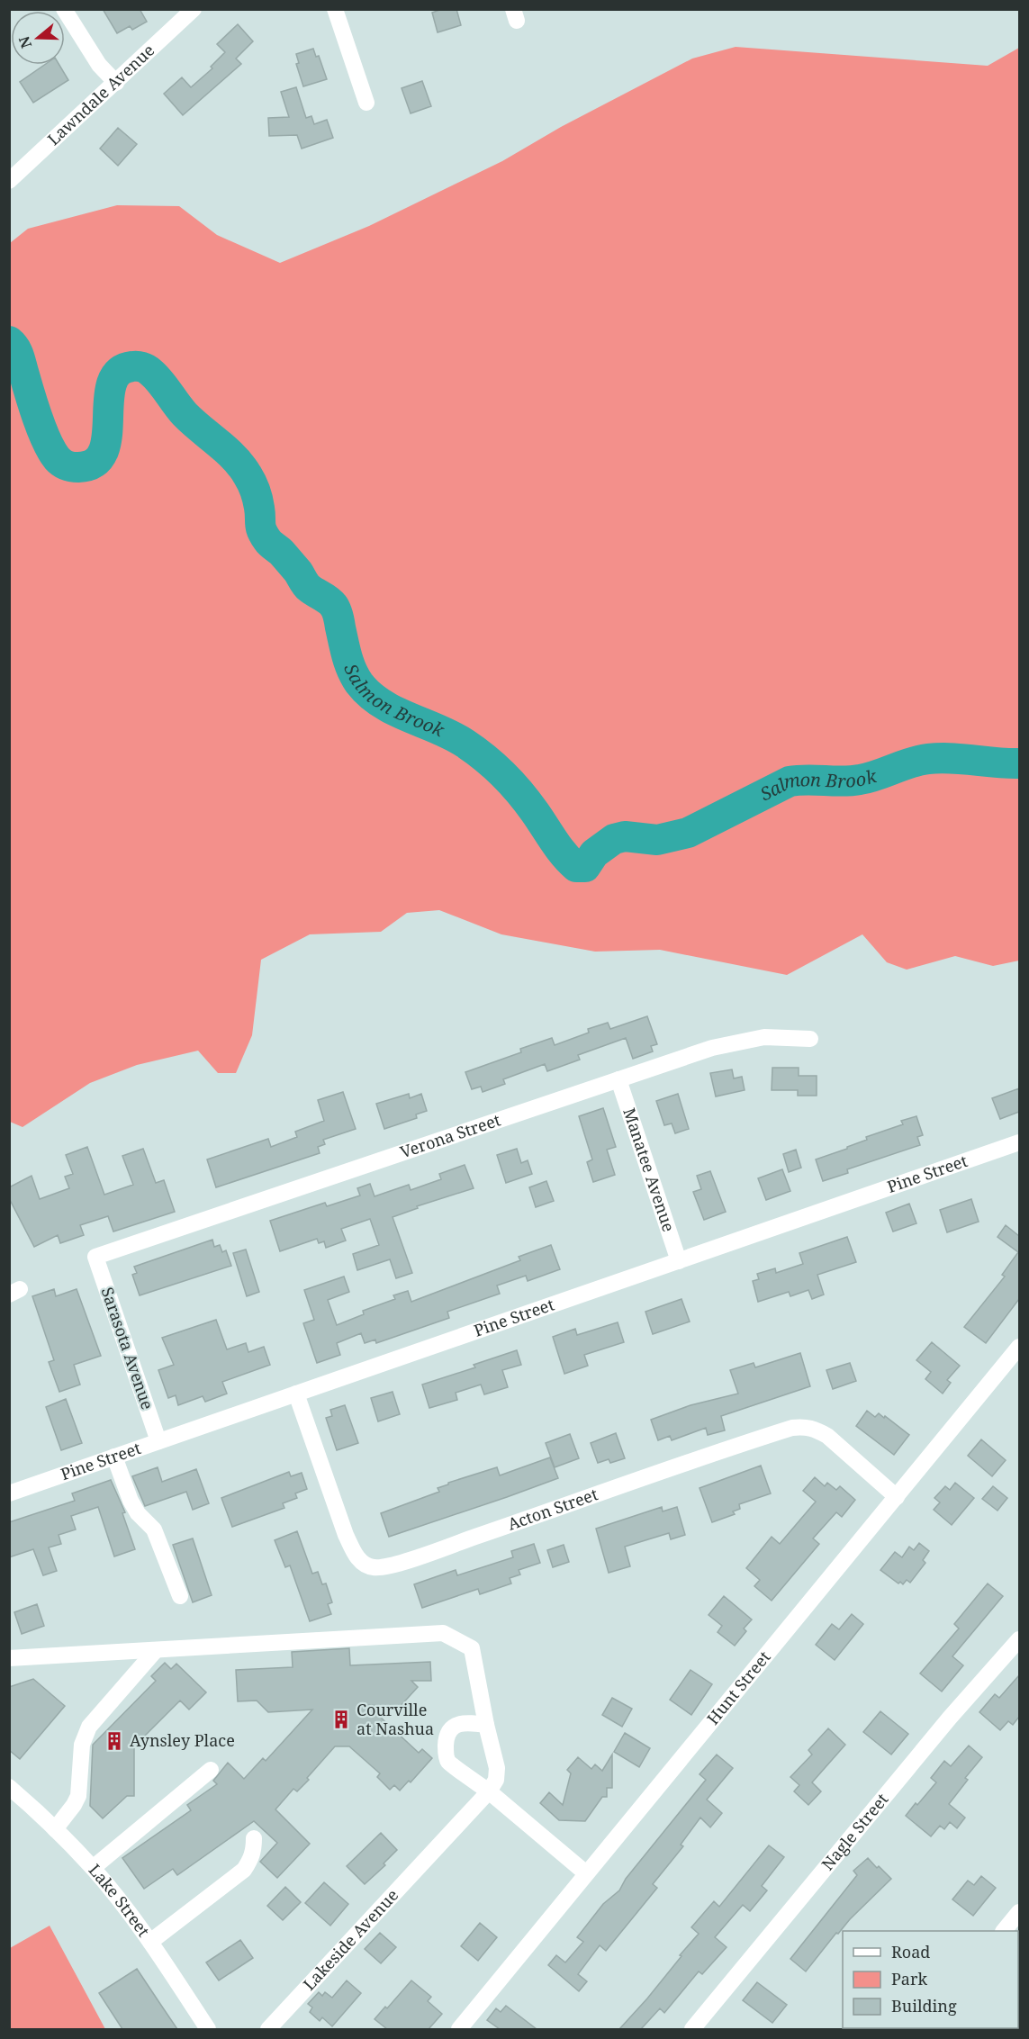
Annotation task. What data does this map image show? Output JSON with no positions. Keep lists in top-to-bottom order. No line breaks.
{"streets":{"street":["Lawndale Avenue","Verona Street","Manatee Avenue","Pine Street","Sarasota Avenue","Acton Street","Hunt Street","Nagle Street","Lake Street","Lakeside Avenue"]},"crossings":[["Verona Street","Manatee Avenue"],["Verona Street","Sarasota Avenue"],["Manatee Avenue","Pine Street"],["Pine Street","Sarasota Avenue"],["Pine Street","Acton Street"],["Acton Street","Hunt Street"]],"water":["Salmon Brook"],"places":{"building":["Courville at Nashua","Aynsley Place"]},"legend":["Road","Park","Building"],"north":"left"}
